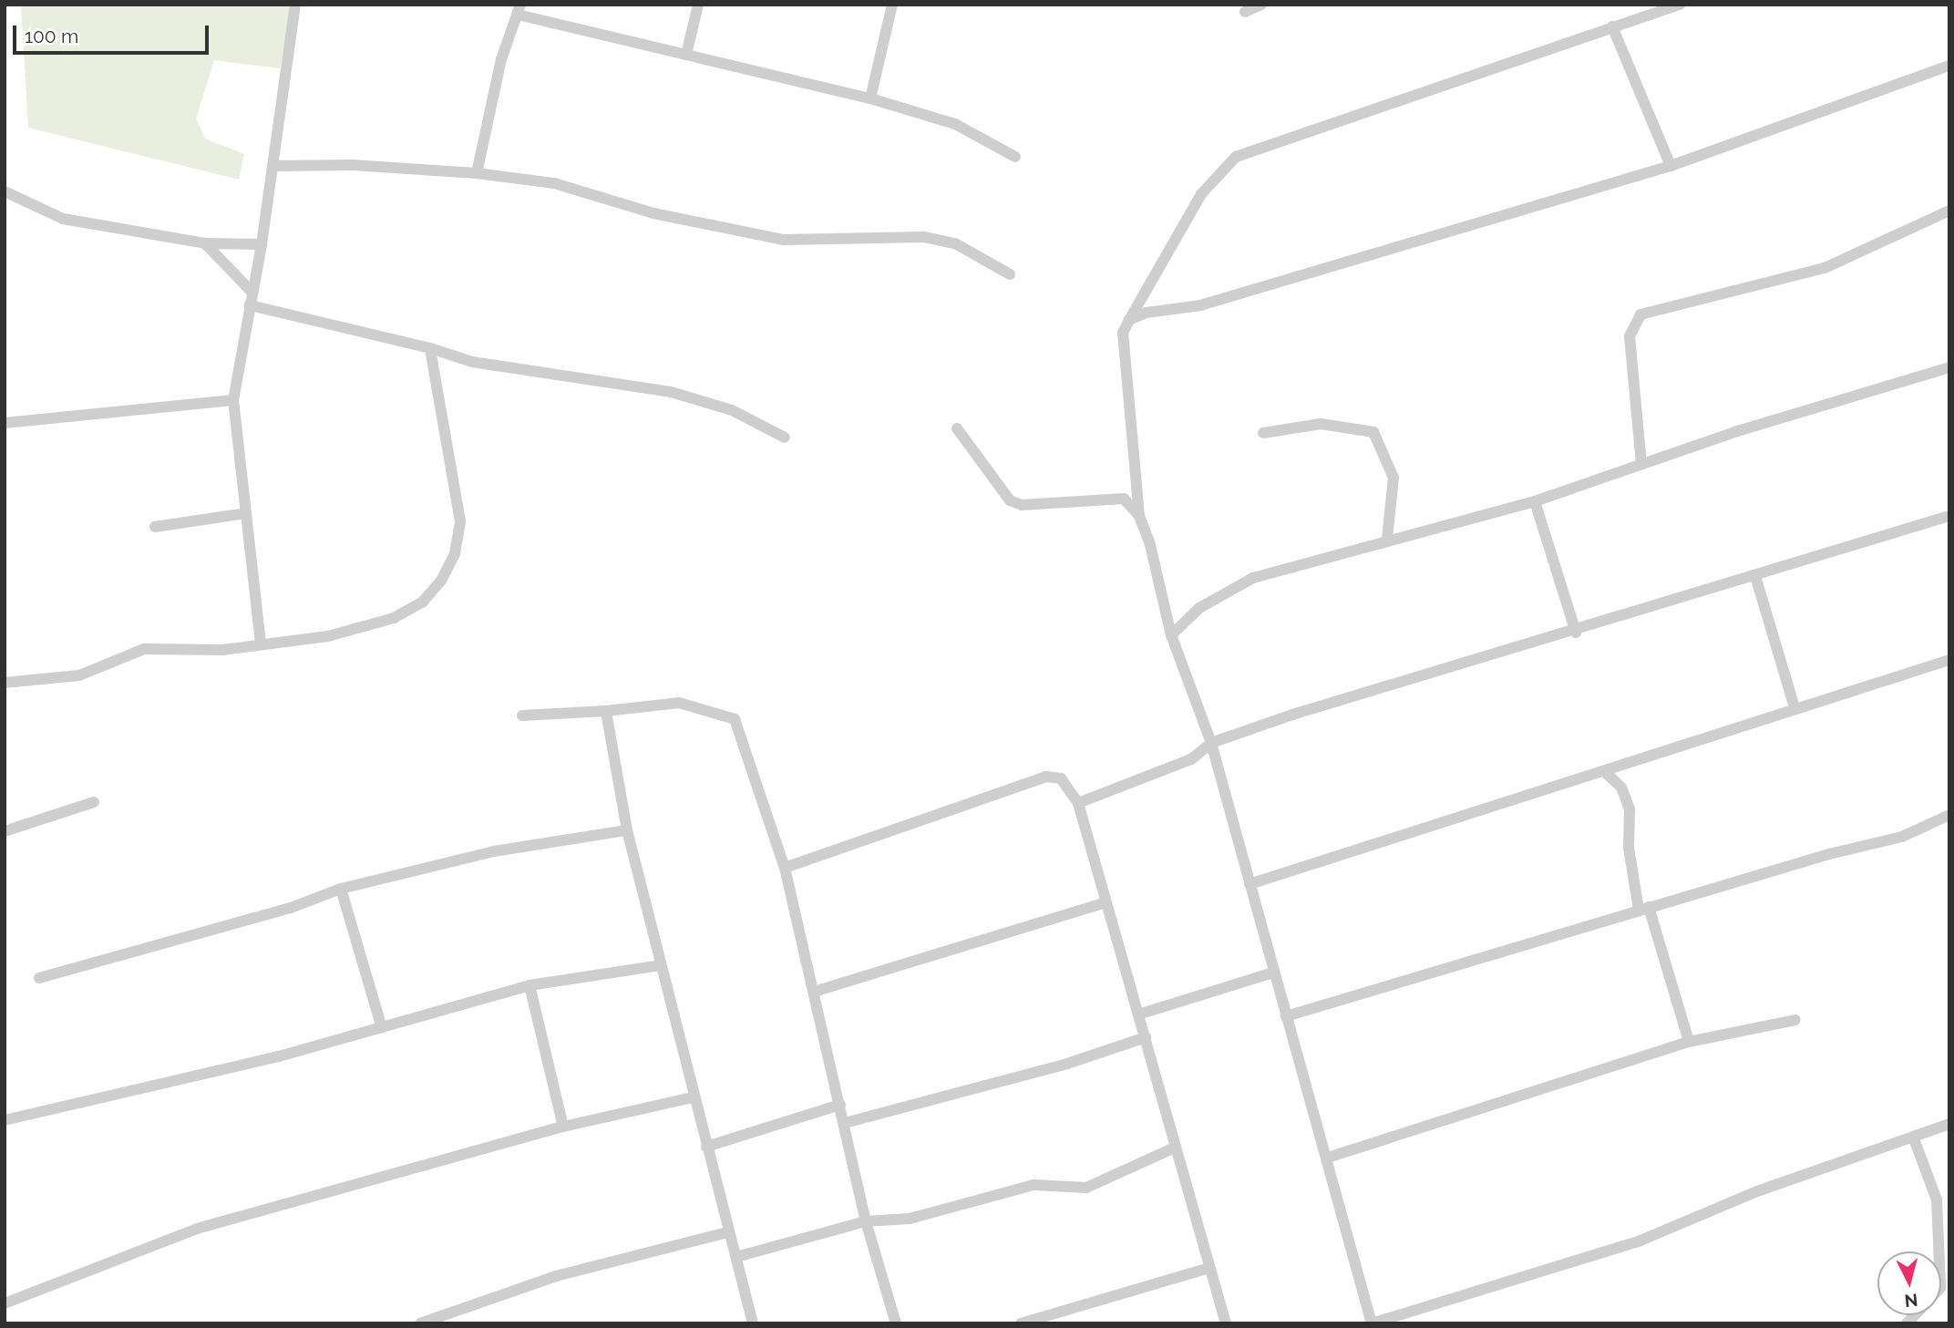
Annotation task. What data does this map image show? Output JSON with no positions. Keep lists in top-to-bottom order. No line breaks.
{"scale_bar":"100 m","north":"bottom"}
